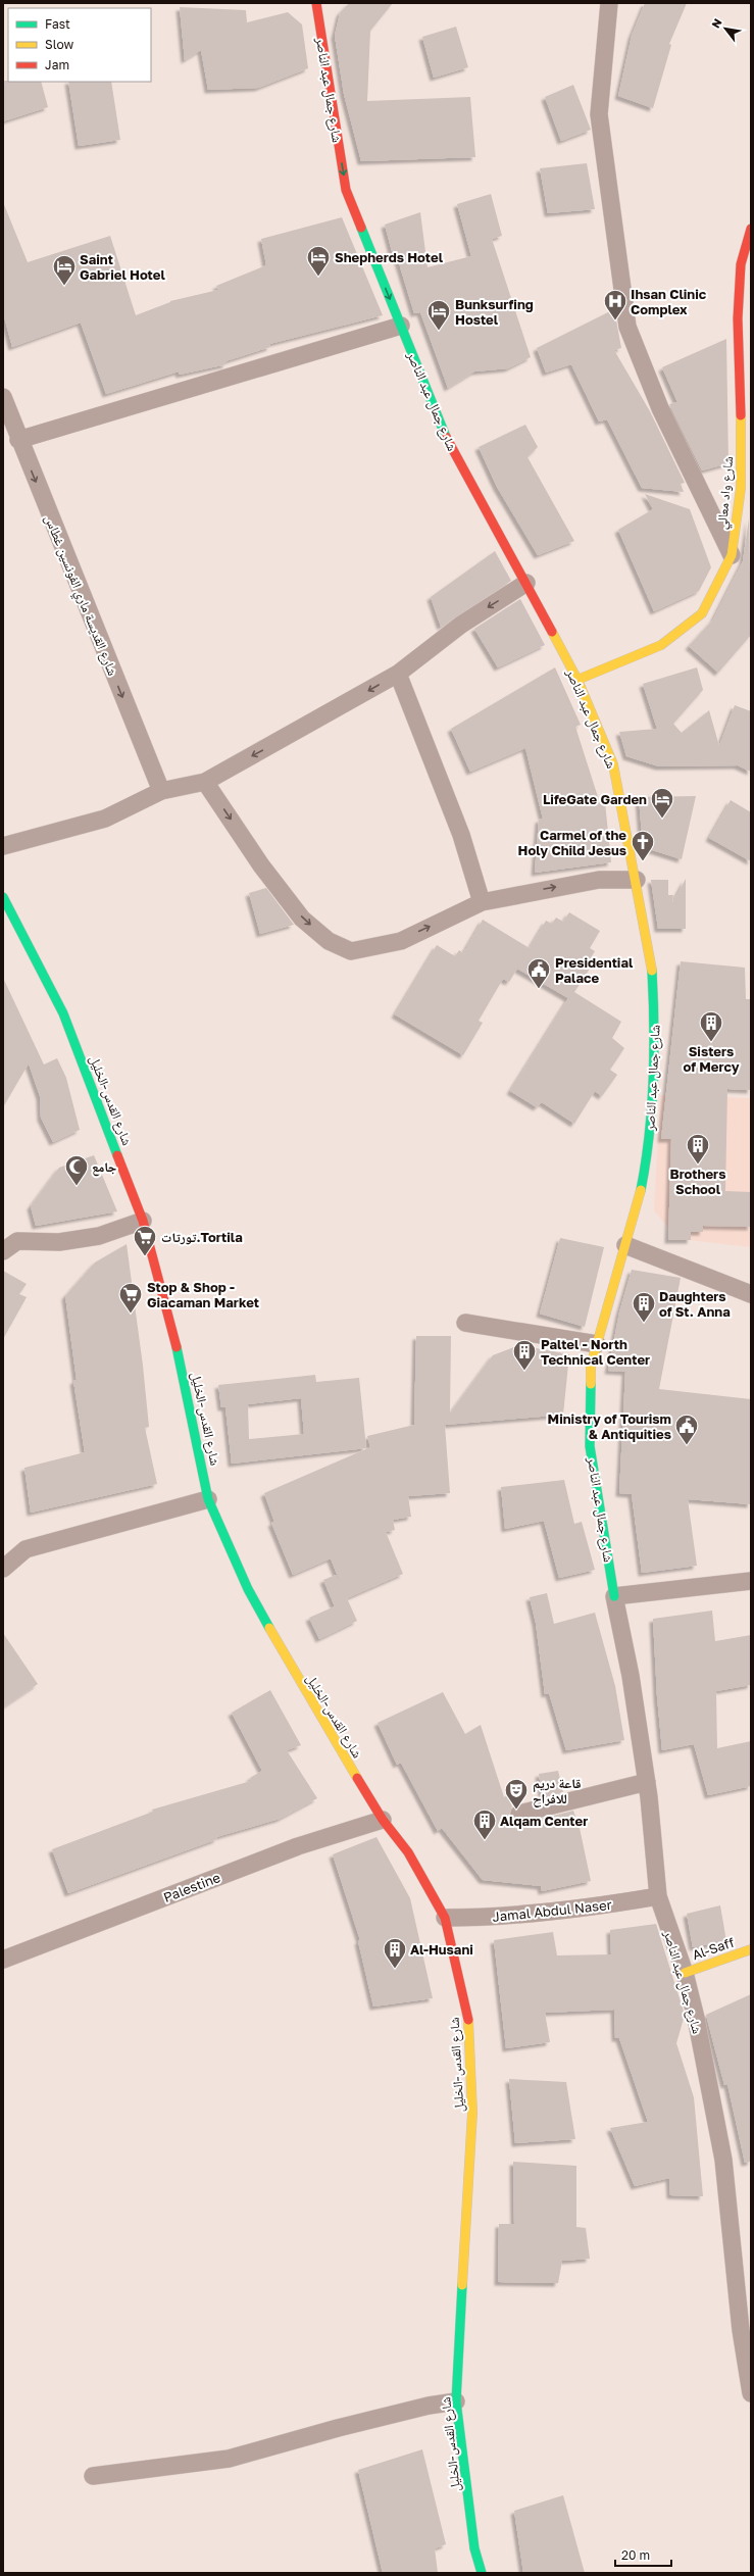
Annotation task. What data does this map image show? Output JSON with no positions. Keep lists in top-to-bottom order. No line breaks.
{"streets":{"street":["شارع جمال عبد الناصر","شارع واد معالي","شارع القديسة ماري الفونسين غطاس","شارع القدس-الخليل","Palestine","Jamal Abdul Naser","Al-Saff"]},"crossings":[["شارع جمال عبد الناصر","شارع واد معالي"],["شارع جمال عبد الناصر","Jamal Abdul Naser"],["شارع جمال عبد الناصر","Al-Saff"],["شارع القدس-الخليل","Palestine"],["شارع القدس-الخليل","Jamal Abdul Naser"]],"one_way":["شارع القديسة ماري الفونسين غطاس"],"places":{"hotel":["Shepherds Hotel","Saint Gabriel Hotel","Bunksurfing Hostel","LifeGate Garden"],"hospital":["Ihsan Clinic Complex"],"church":["Carmel of the Holy Child Jesus"],"public building":["Presidential Palace","Ministry of Tourism & Antiquities"],"building":["Sisters of Mercy","Brothers School","Daughters of St. Anna","Paltel - North Technical Center","Alqam Center","Al-Husani"],"mosque":["جامع"],"supermarket":["تورتات.Tortila","Stop & Shop - Giacaman Market"],"theatre":["قاعة دريم للافراح"]},"legend":["Fast","Slow","Jam"],"scale_bar":"20 m","north":"top left"}
